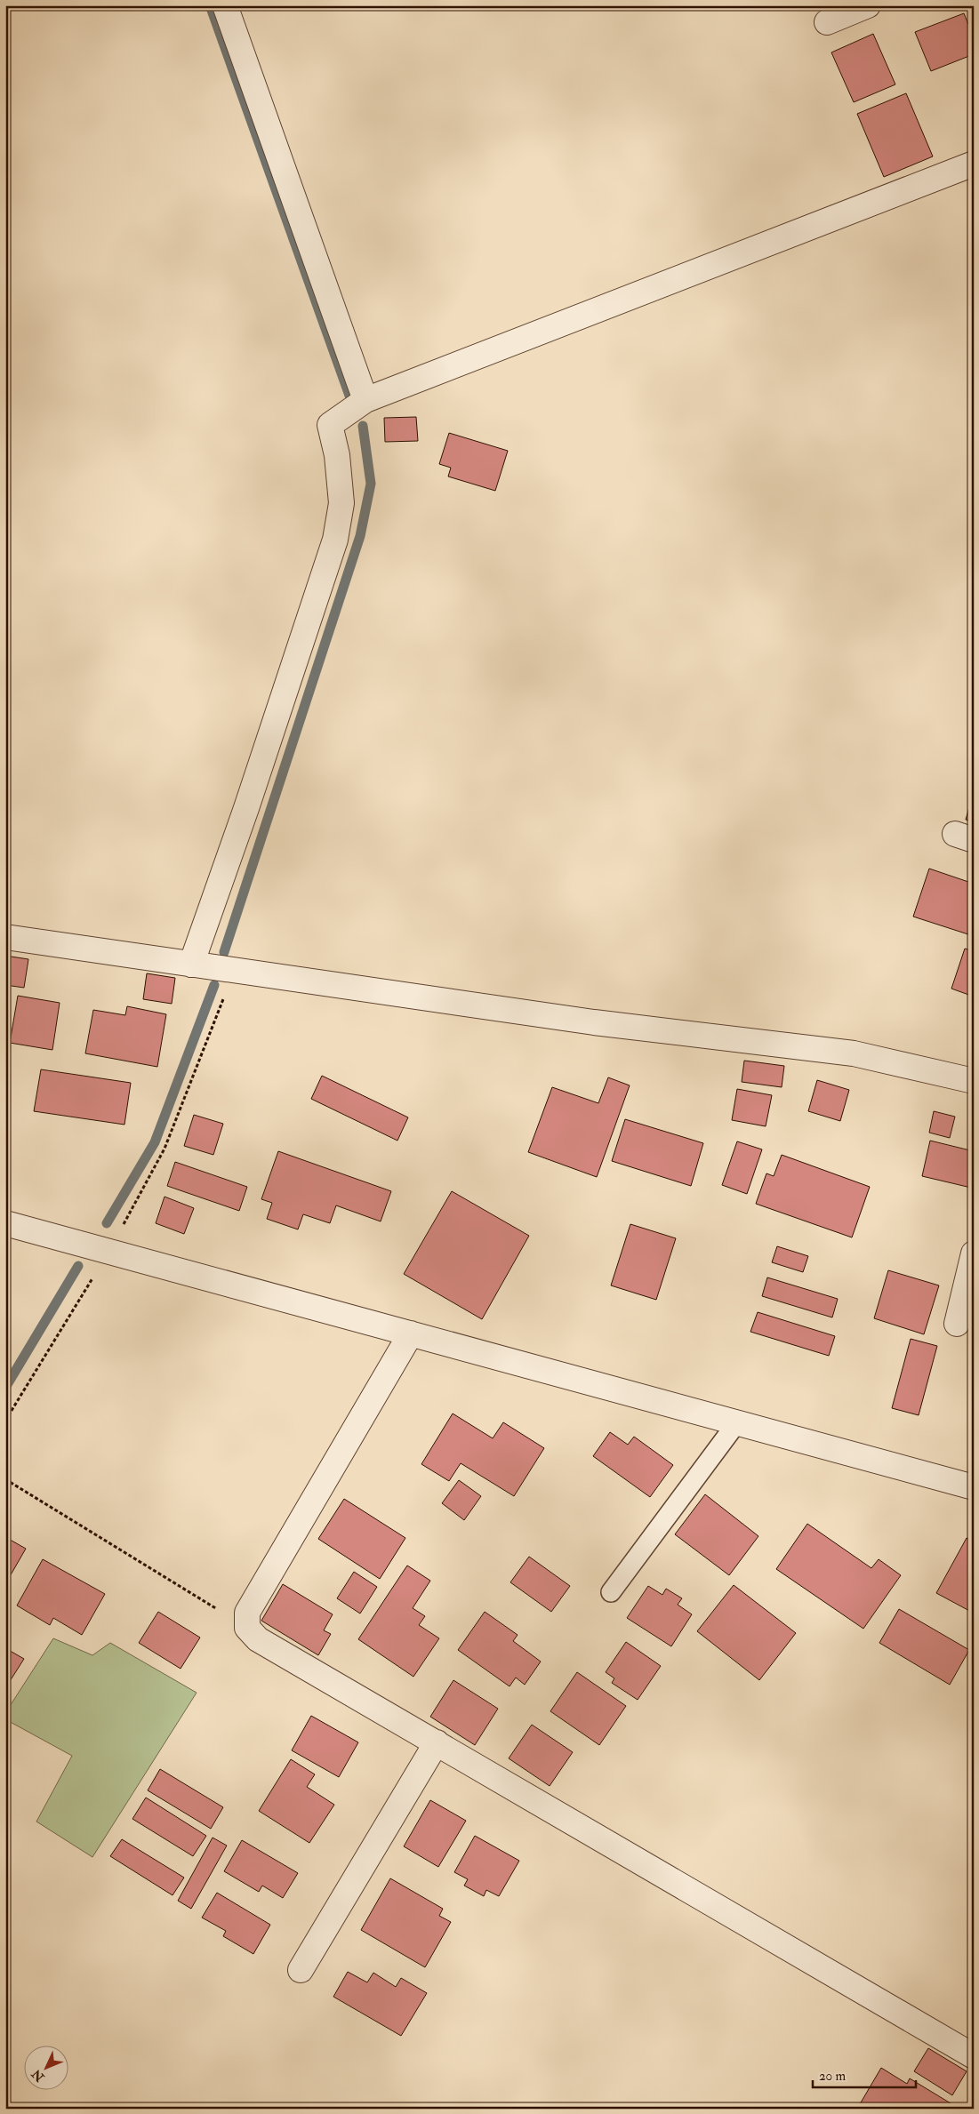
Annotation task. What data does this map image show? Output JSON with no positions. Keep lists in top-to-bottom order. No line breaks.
{"scale_bar":"20 m","north":"bottom left"}
